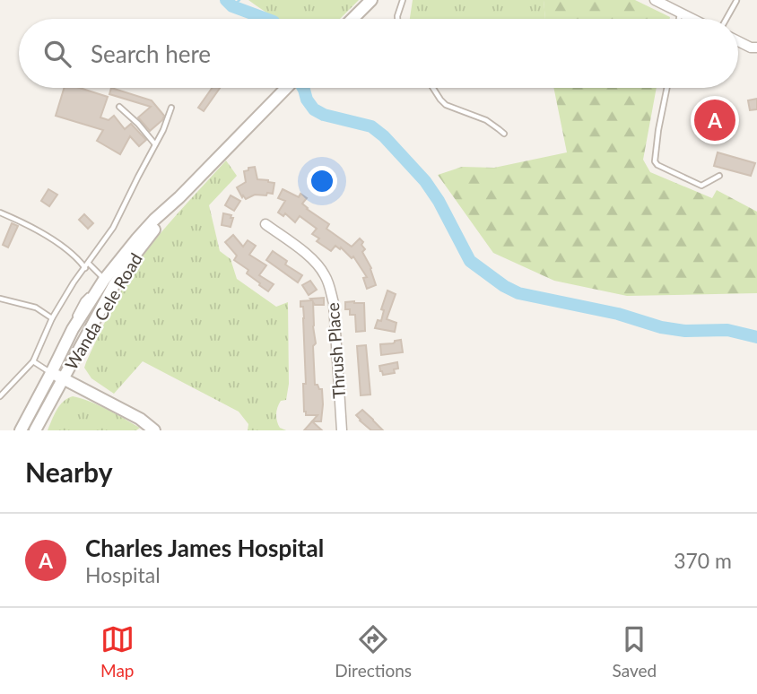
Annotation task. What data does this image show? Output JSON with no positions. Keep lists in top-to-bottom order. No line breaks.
{"streets":{"street":["Wanda Cele Road","Thrush Place"]},"page":{"search":"Search here","pins":"A","heading":"Nearby","list":[{"mark":"A","name":"Charles James Hospital","note":"Hospital","value":"370 m"}],"nav":["Map","Directions","Saved"]}}
